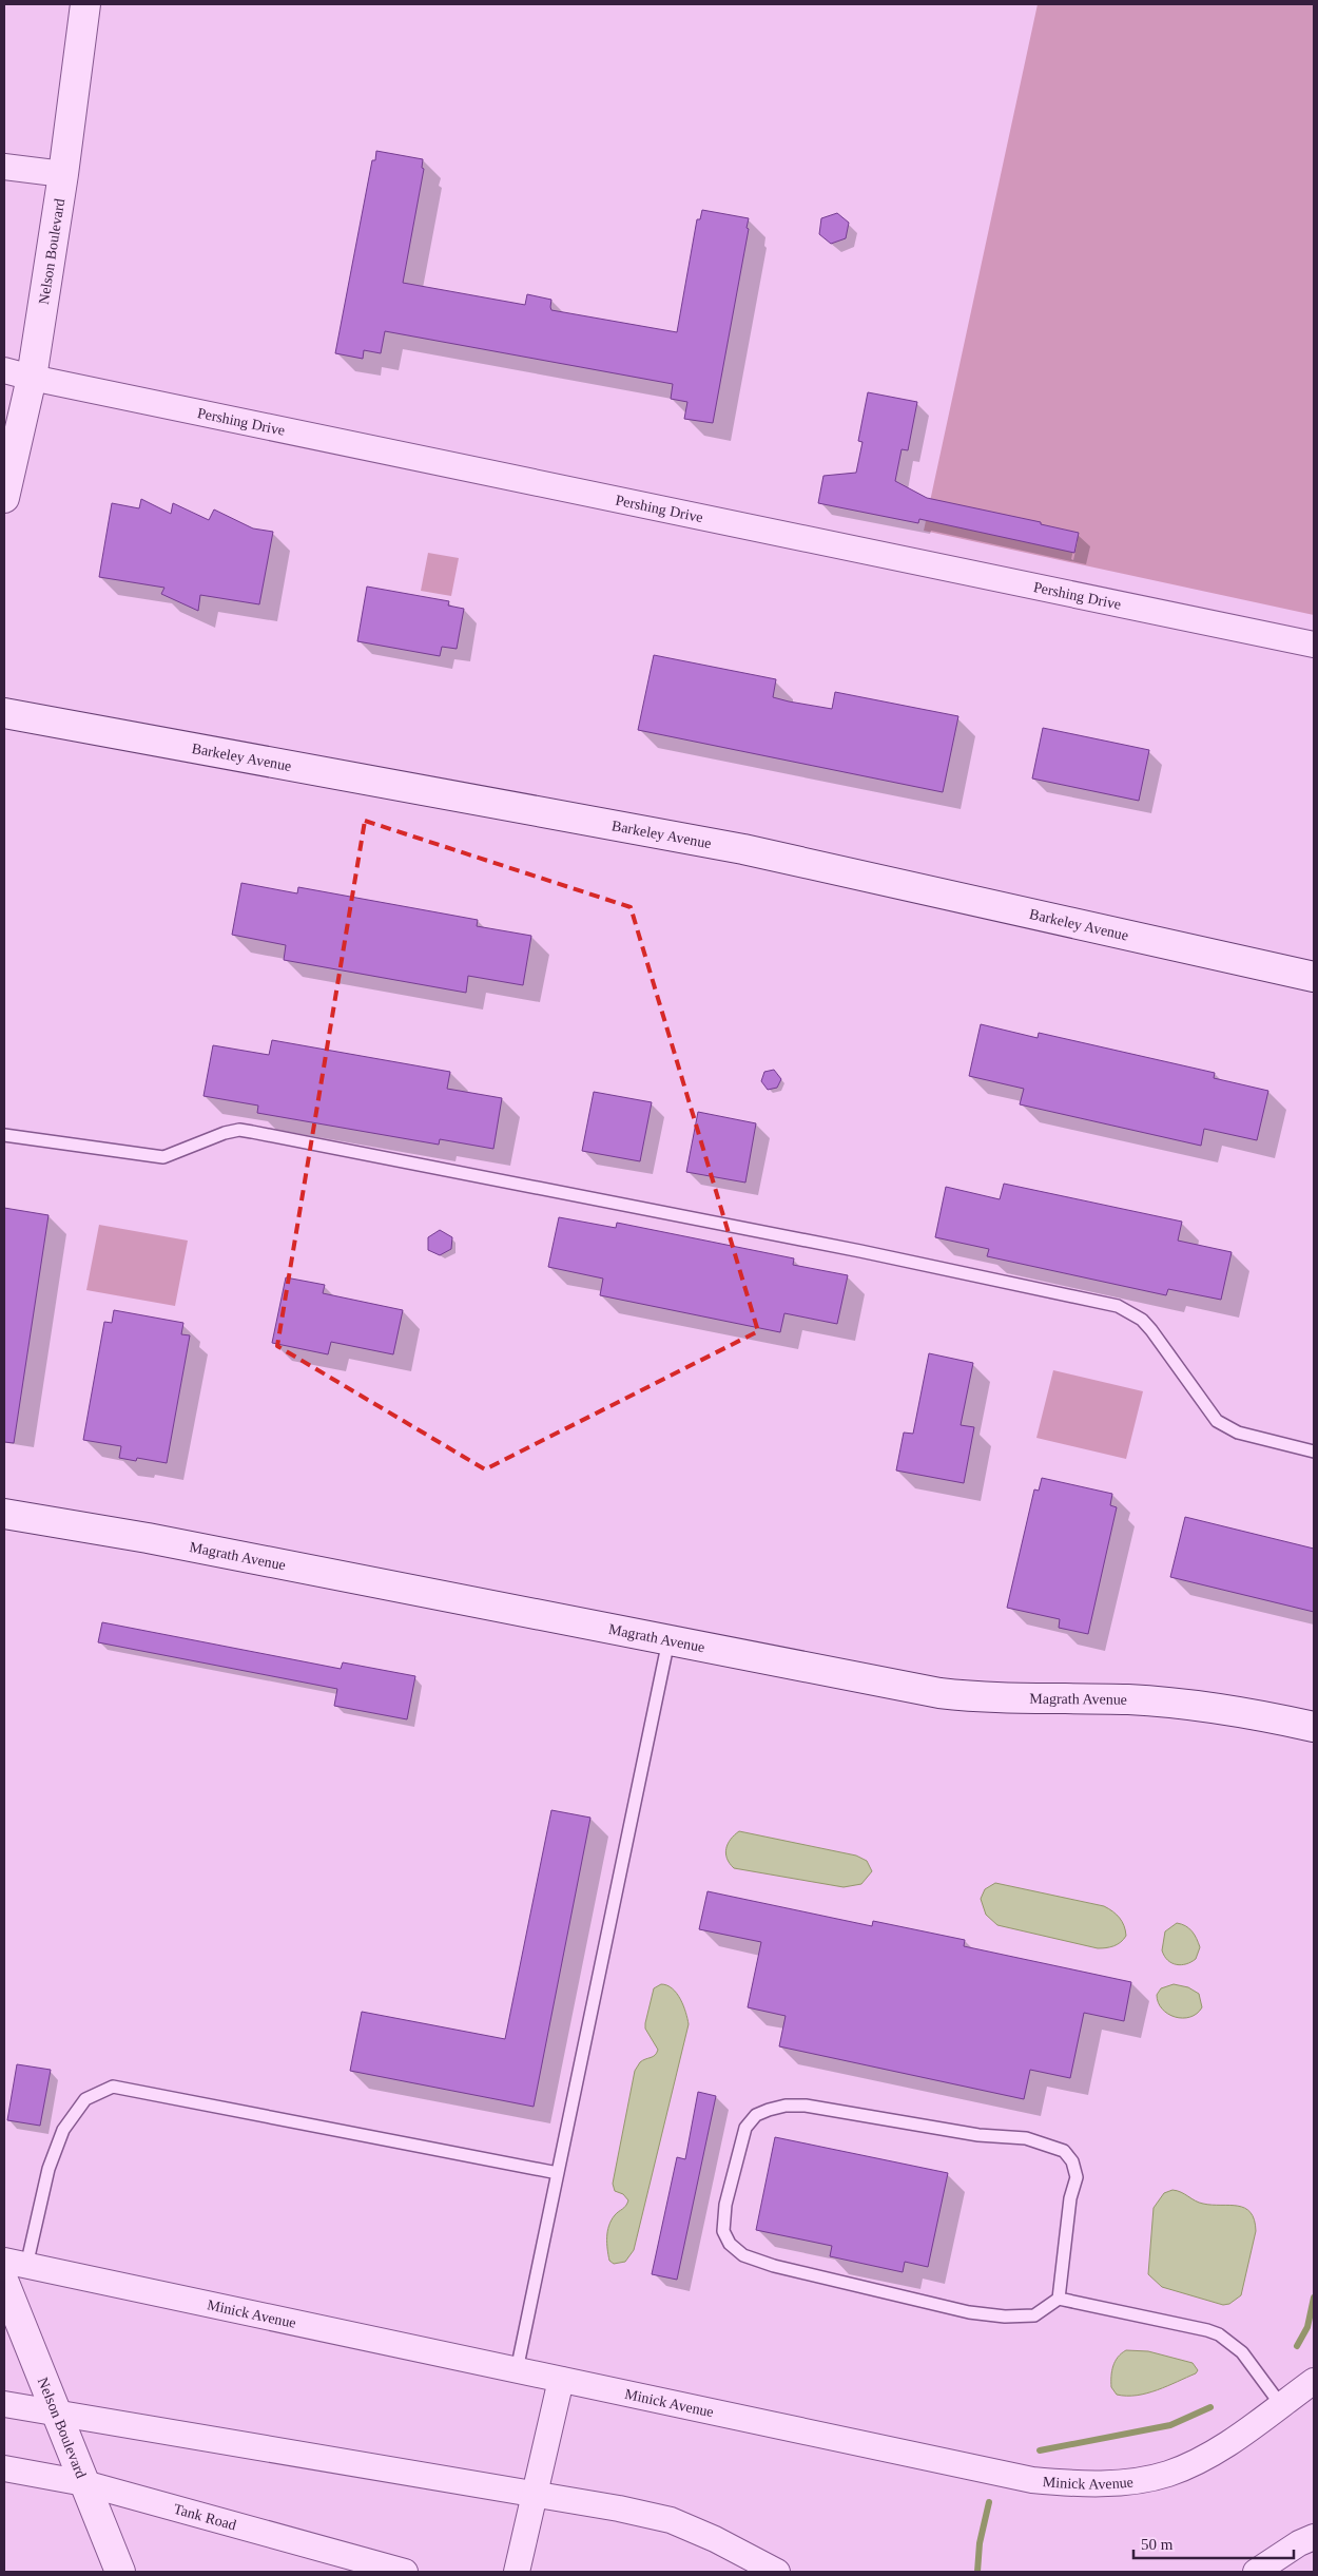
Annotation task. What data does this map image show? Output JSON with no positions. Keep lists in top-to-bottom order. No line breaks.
{"streets":{"main road":["Nelson Boulevard","Barkeley Avenue","Magrath Avenue"],"street":["Pershing Drive","Minick Avenue","Tank Road"]},"crossings":[["Nelson Boulevard","Pershing Drive"],["Nelson Boulevard","Tank Road"]],"scale_bar":"50 m"}
